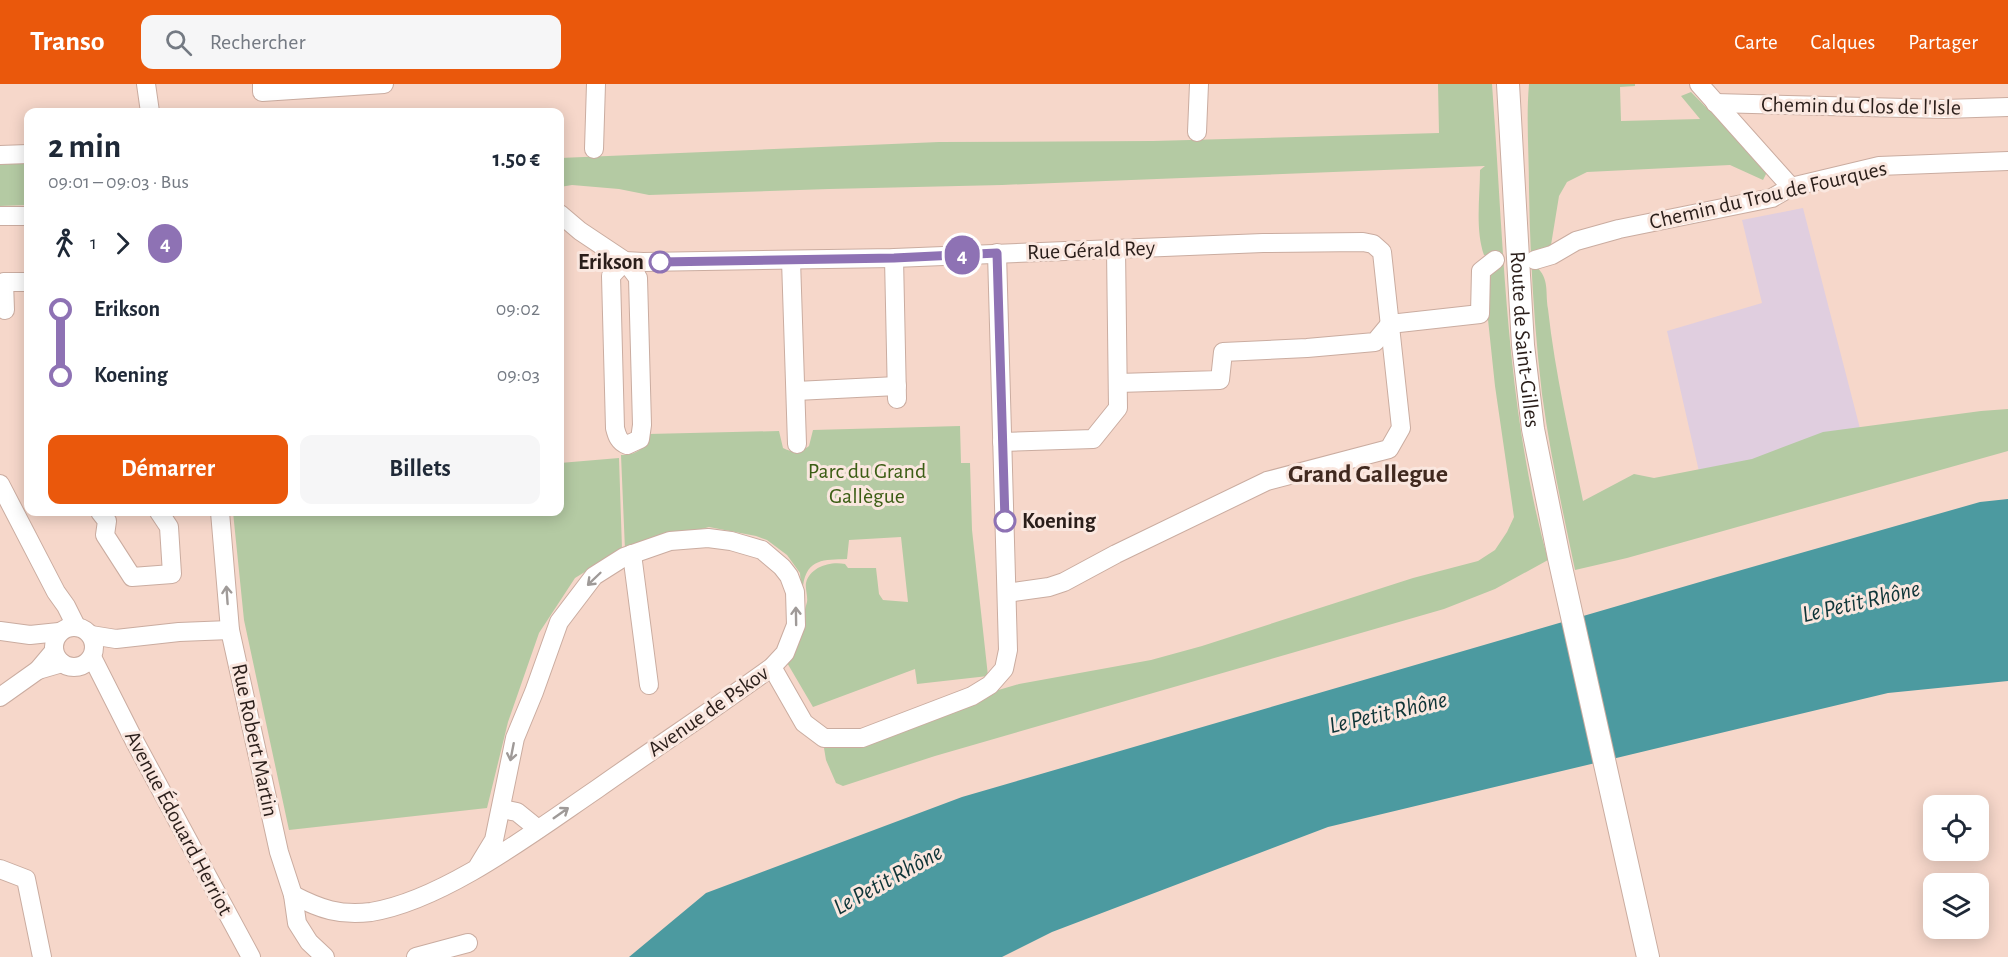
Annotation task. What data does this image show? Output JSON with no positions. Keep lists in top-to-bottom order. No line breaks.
{"streets":{"main road":["Route de Saint-Gilles"],"street":["Chemin du Clos de l'Isle","Chemin du Trou de Fourques","Rue Gérald Rey","Avenue de Pskov","Rue Robert Martin","Avenue Édouard Herriot"]},"crossings":[["Avenue de Pskov","Rue Robert Martin"]],"districts":["Grand Gallegue"],"water":["Le Petit Rhône"],"parks":["Parc du Grand Gallègue"],"places":["Erikson","Koening"],"lines":["bus line 4"],"page":{"header":"Transo","search":"Rechercher","nav":["Carte","Calques","Partager"],"on_map":"4","heading":["2 min","09:01 – 09:03 · Bus","1.50 €"],"legs":["1","4"],"list":[{"name":"Erikson","value":"09:02"},{"name":"Koening","value":"09:03"}],"buttons":["Démarrer","Billets"]}}
